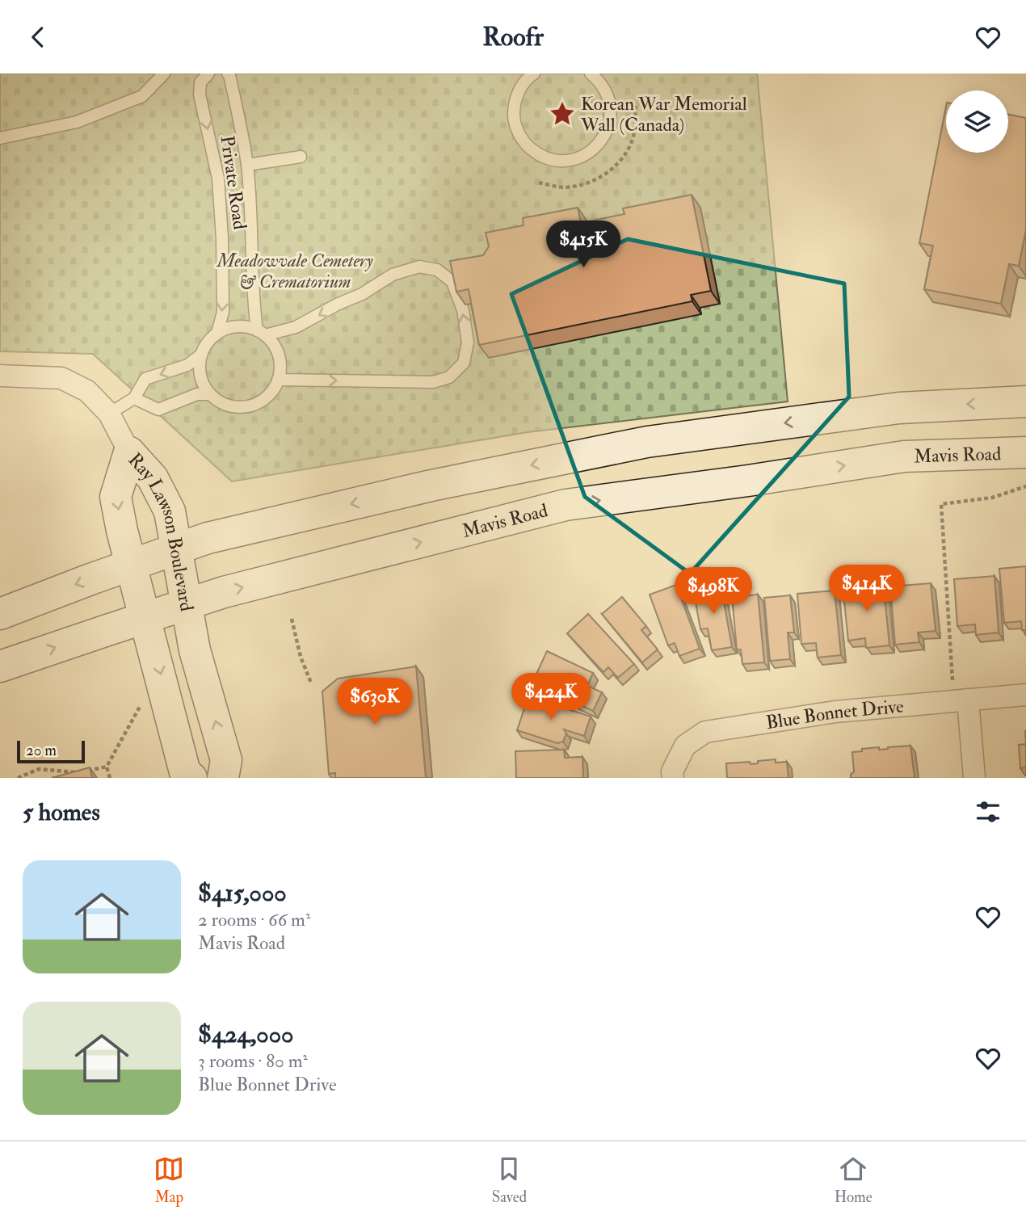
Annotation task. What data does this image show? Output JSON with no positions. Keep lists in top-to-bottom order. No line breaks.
{"streets":{"main road":["Mavis Road","Ray Lawson Boulevard"],"street":["Blue Bonnet Drive"],"lane":["Private Road"]},"crossings":[["Mavis Road","Ray Lawson Boulevard"]],"parks":["Meadowvale Cemetery & Crematorium"],"places":{"place":["Korean War Memorial Wall (Canada)"]},"scale_bar":"20 m","page":{"header":"Roofr","price":["$415K","$414K","$498K","$424K","$630K"],"scale":"20 m","heading":"5 homes","list":[{"name":"$415,000","note":"2 rooms · 66 m² · Mavis Road"},{"name":"$424,000","note":"3 rooms · 80 m² · Blue Bonnet Drive"}],"tabs":["Map","Saved","Home"]}}
